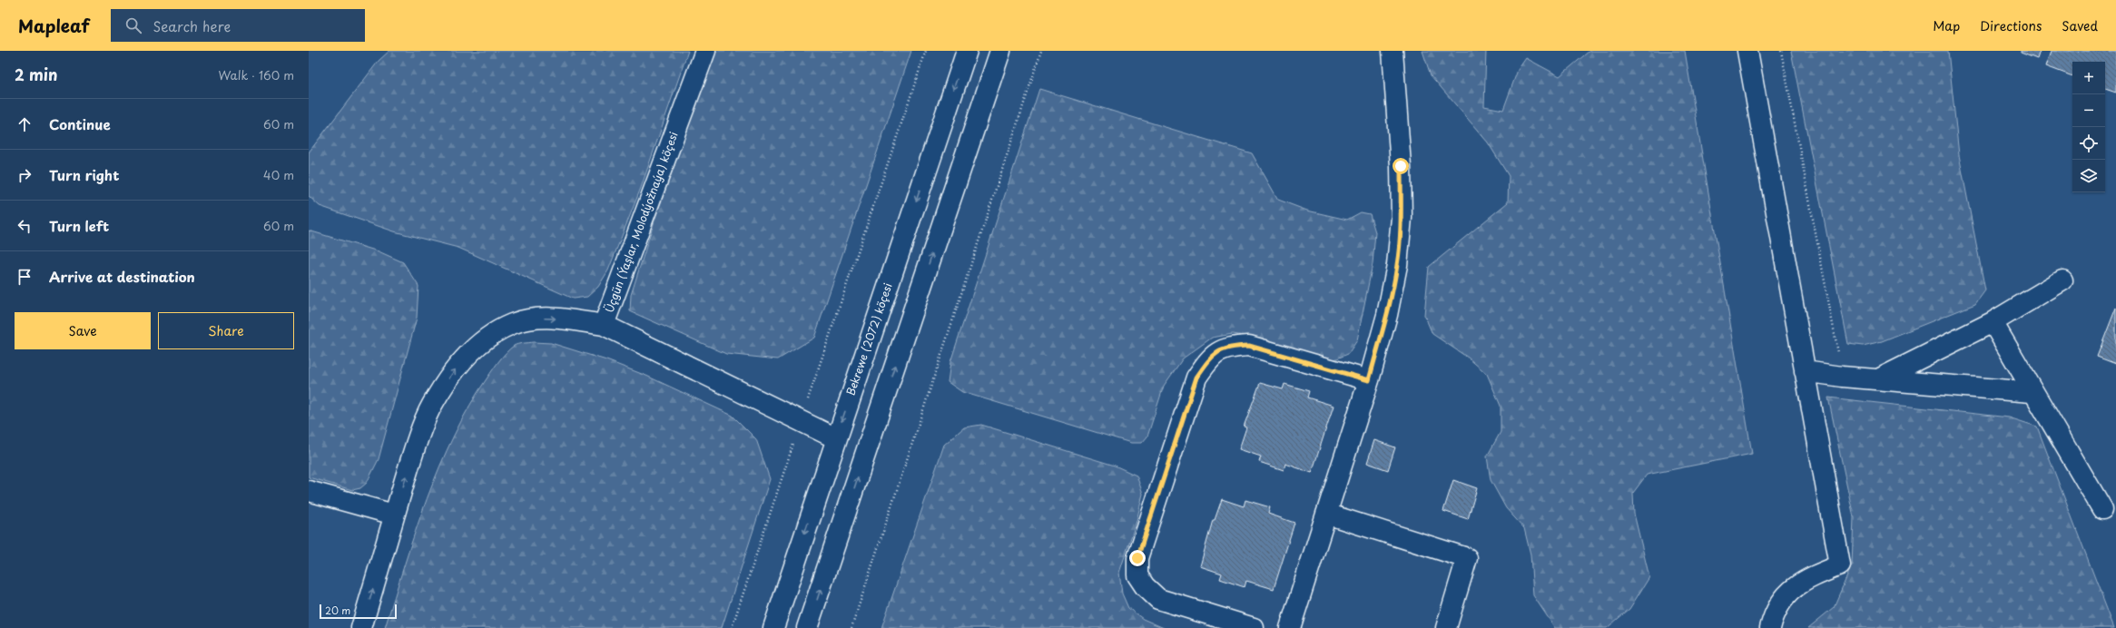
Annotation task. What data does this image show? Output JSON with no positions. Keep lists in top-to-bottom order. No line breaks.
{"streets":{"main road":["Üçgün (Ýaşlar, Molodýožnaýa) köçesi","Bekrewe (2072) köçesi"]},"one_way":["Üçgün (Ýaşlar, Molodýožnaýa) köçesi"],"scale_bar":"20 m","page":{"header":"Mapleaf","search":"Search here","nav":["Map","Directions","Saved"],"heading":["2 min","Walk · 160 m"],"map_buttons":["+","−"],"list":[["Continue","60 m"],["Turn right","40 m"],["Turn left","60 m"],"Arrive at destination"],"buttons":["Save","Share"],"scale":"20 m"}}
